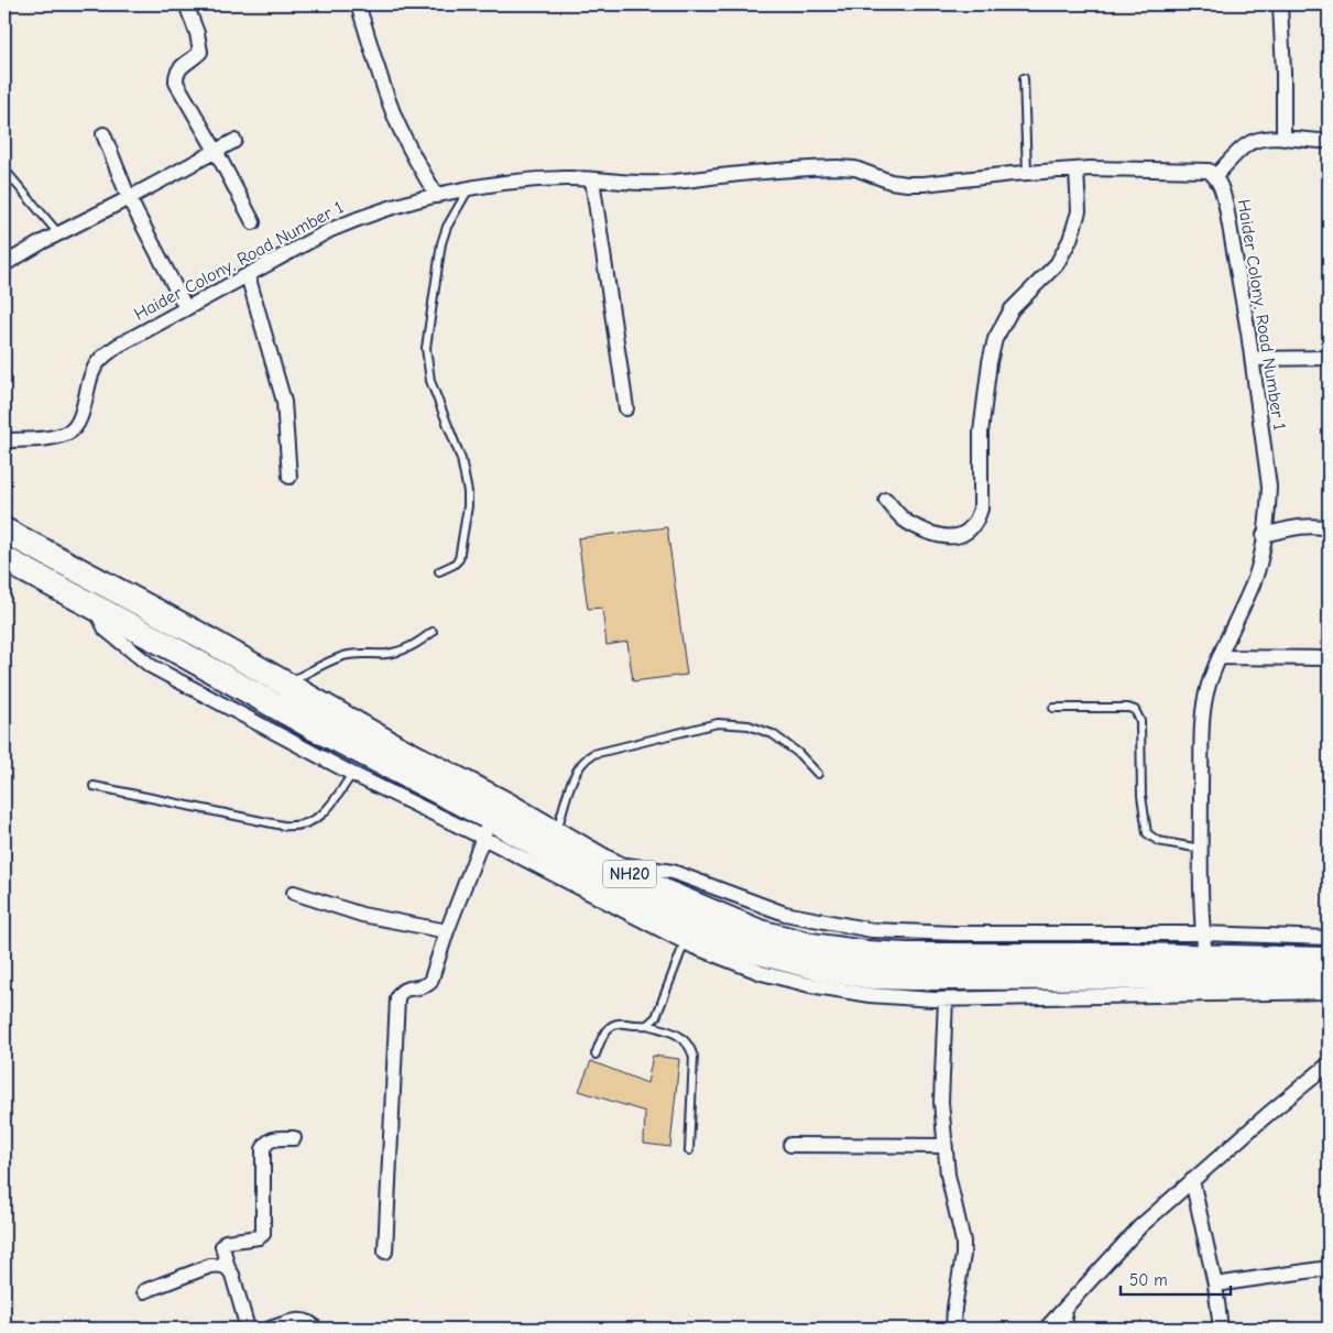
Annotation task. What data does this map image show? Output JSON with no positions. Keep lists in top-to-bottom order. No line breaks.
{"streets":{"highway":["NH20"],"street":["Haider Colony, Road Number 1"]},"crossings":[["Haider Colony, Road Number 1","NH20"]],"scale_bar":"50 m"}
